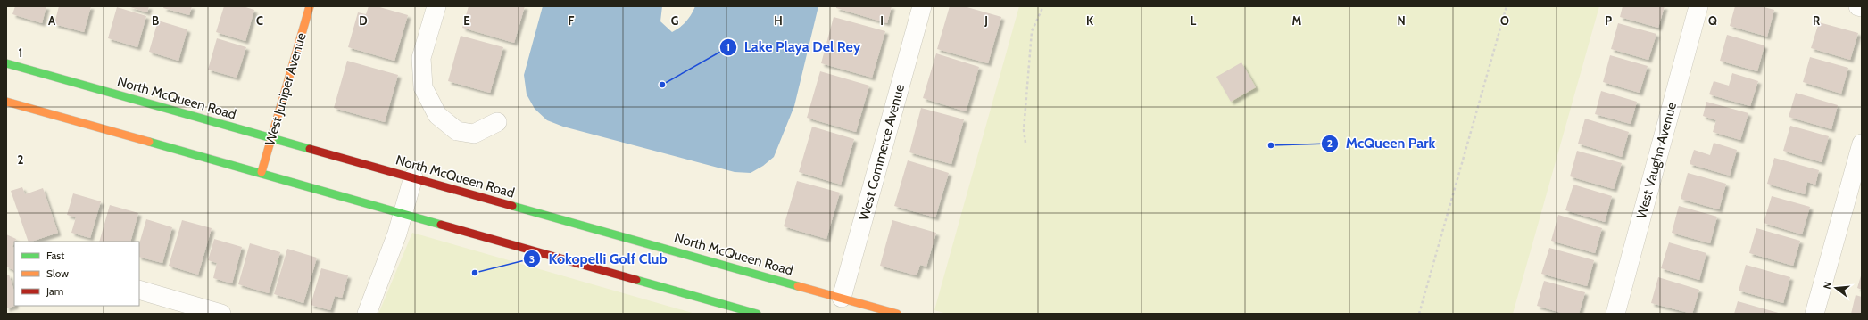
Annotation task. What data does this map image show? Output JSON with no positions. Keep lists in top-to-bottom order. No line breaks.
{"streets":{"main road":["West Juniper Avenue","North McQueen Road"],"street":["West Commerce Avenue","West Vaughn Avenue"]},"crossings":[["West Juniper Avenue","North McQueen Road"],["North McQueen Road","West Commerce Avenue"]],"places":["Lake Playa Del Rey","McQueen Park","Kokopelli Golf Club"],"legend":["Fast","Slow","Jam"],"north":"left","grid":{"columns":["A","B","C","D","E","F","G","H","I","J","K","L","M","N","O","P","Q","R"],"rows":["1","2"]}}
